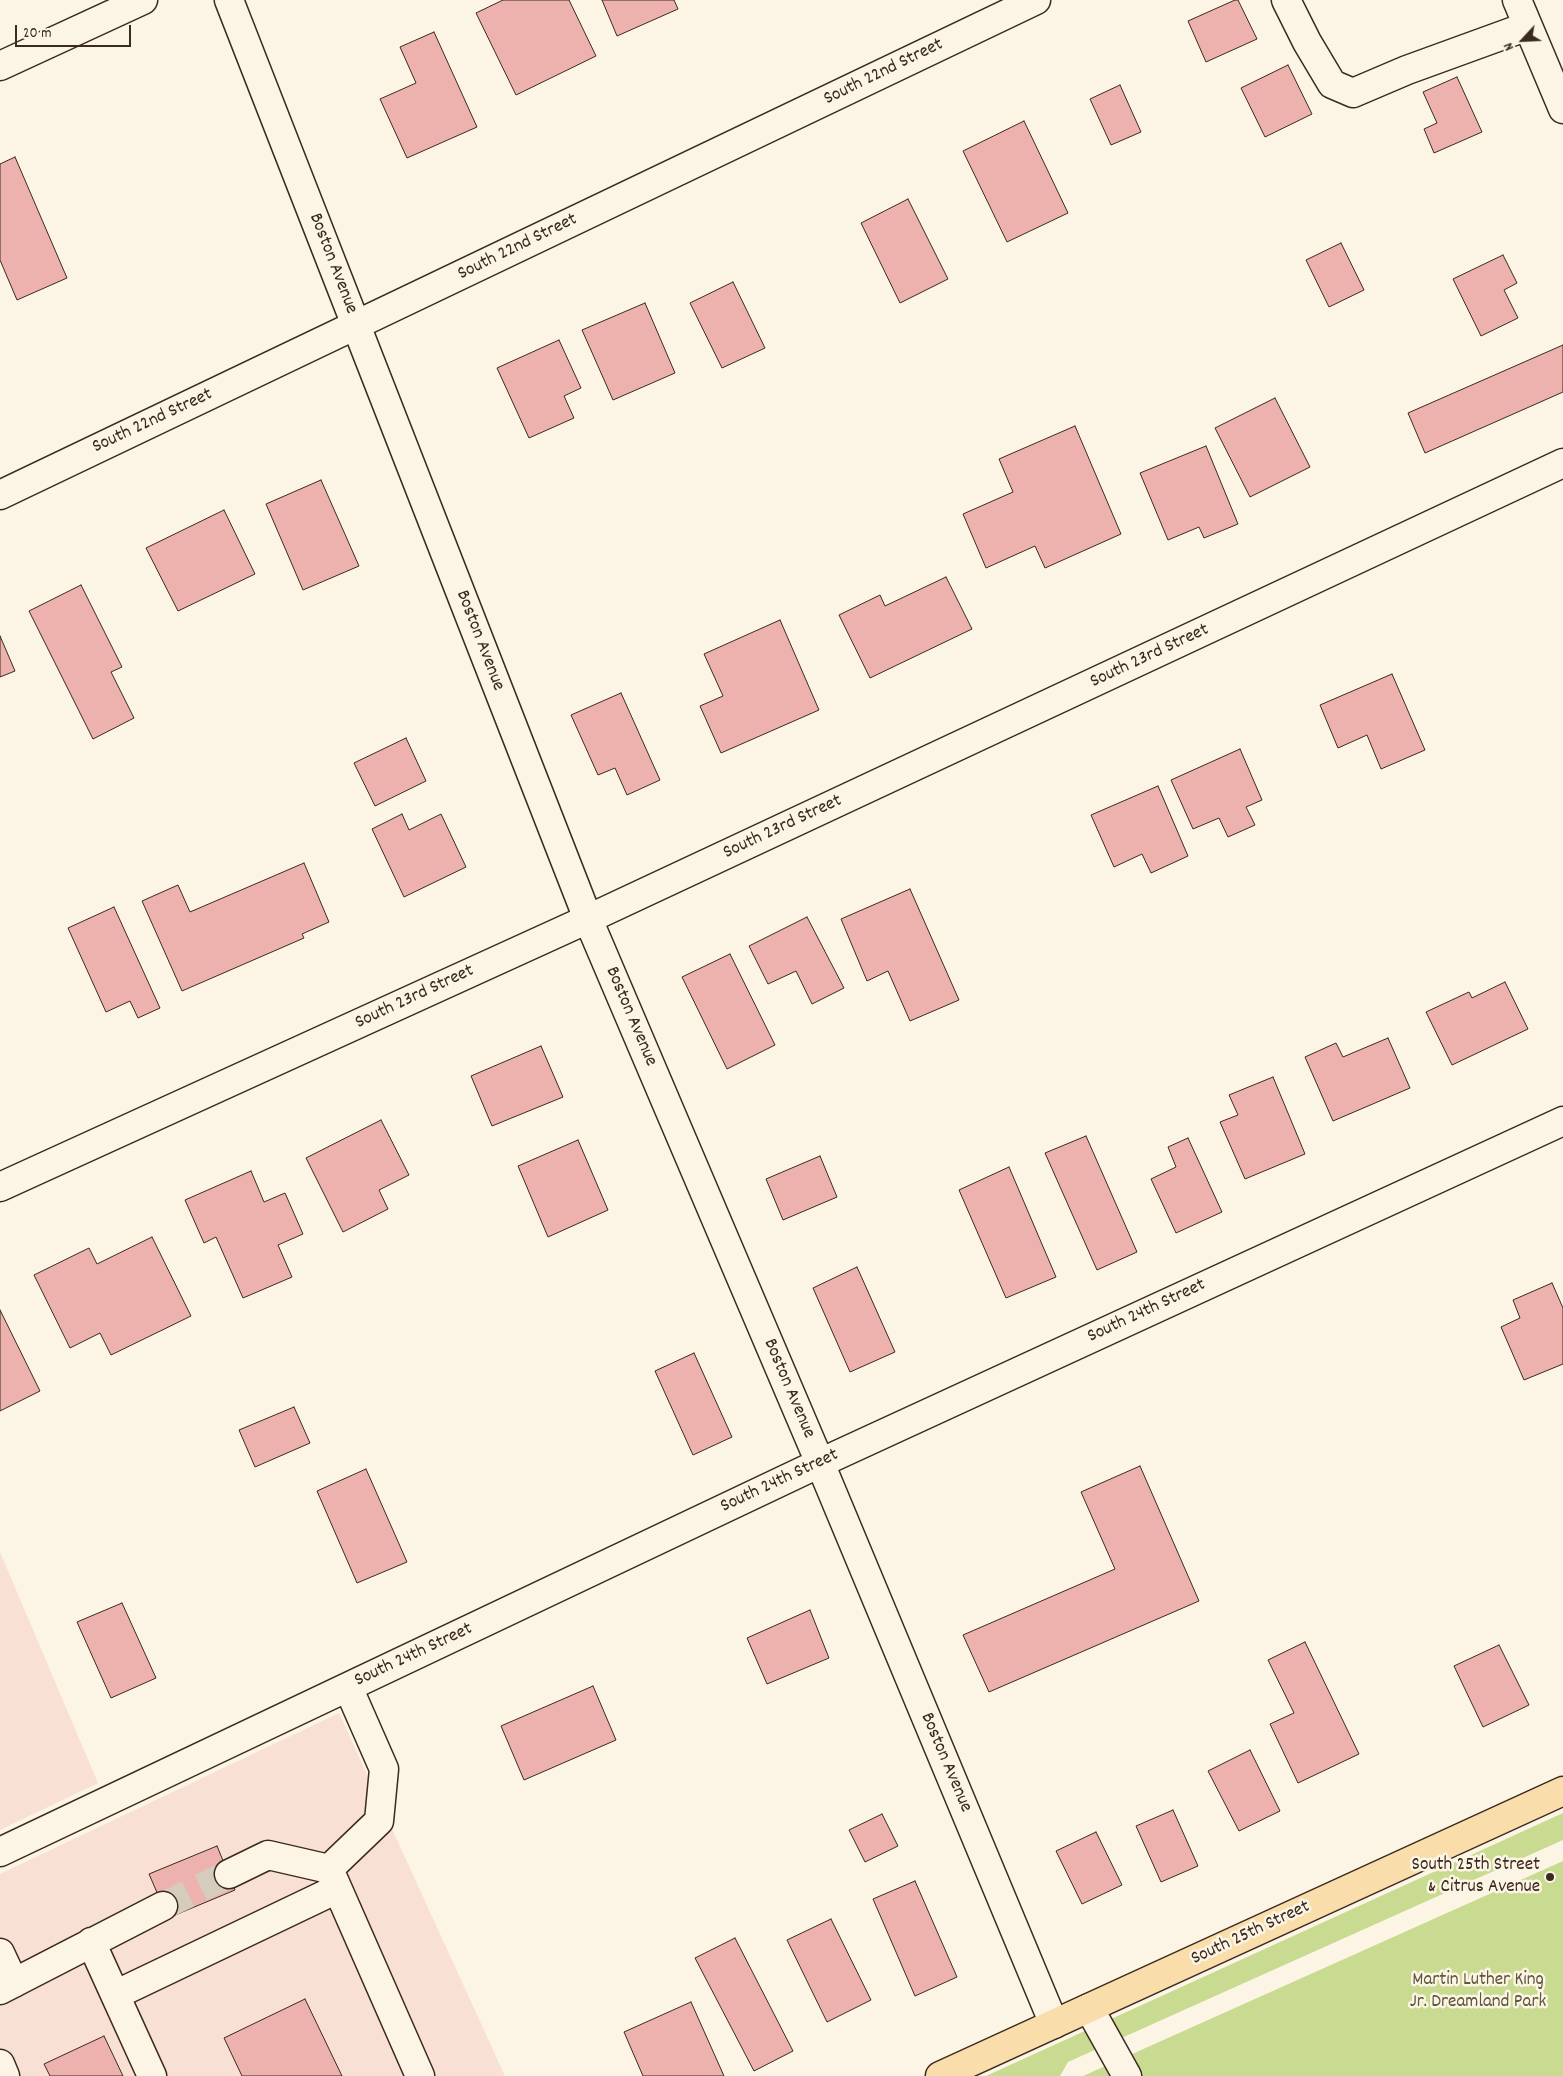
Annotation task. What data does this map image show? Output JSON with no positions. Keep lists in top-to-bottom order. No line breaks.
{"streets":{"main road":["South 25th Street"],"street":["South 22nd Street","Boston Avenue","South 23rd Street","South 24th Street"]},"crossings":[["South 22nd Street","Boston Avenue"],["Boston Avenue","South 23rd Street"],["Boston Avenue","South 24th Street"],["Boston Avenue","South 25th Street"]],"parks":["Martin Luther King Jr. Dreamland Park"],"places":["South 25th Street & Citrus Avenue"],"scale_bar":"20 m","north":"bottom left"}
